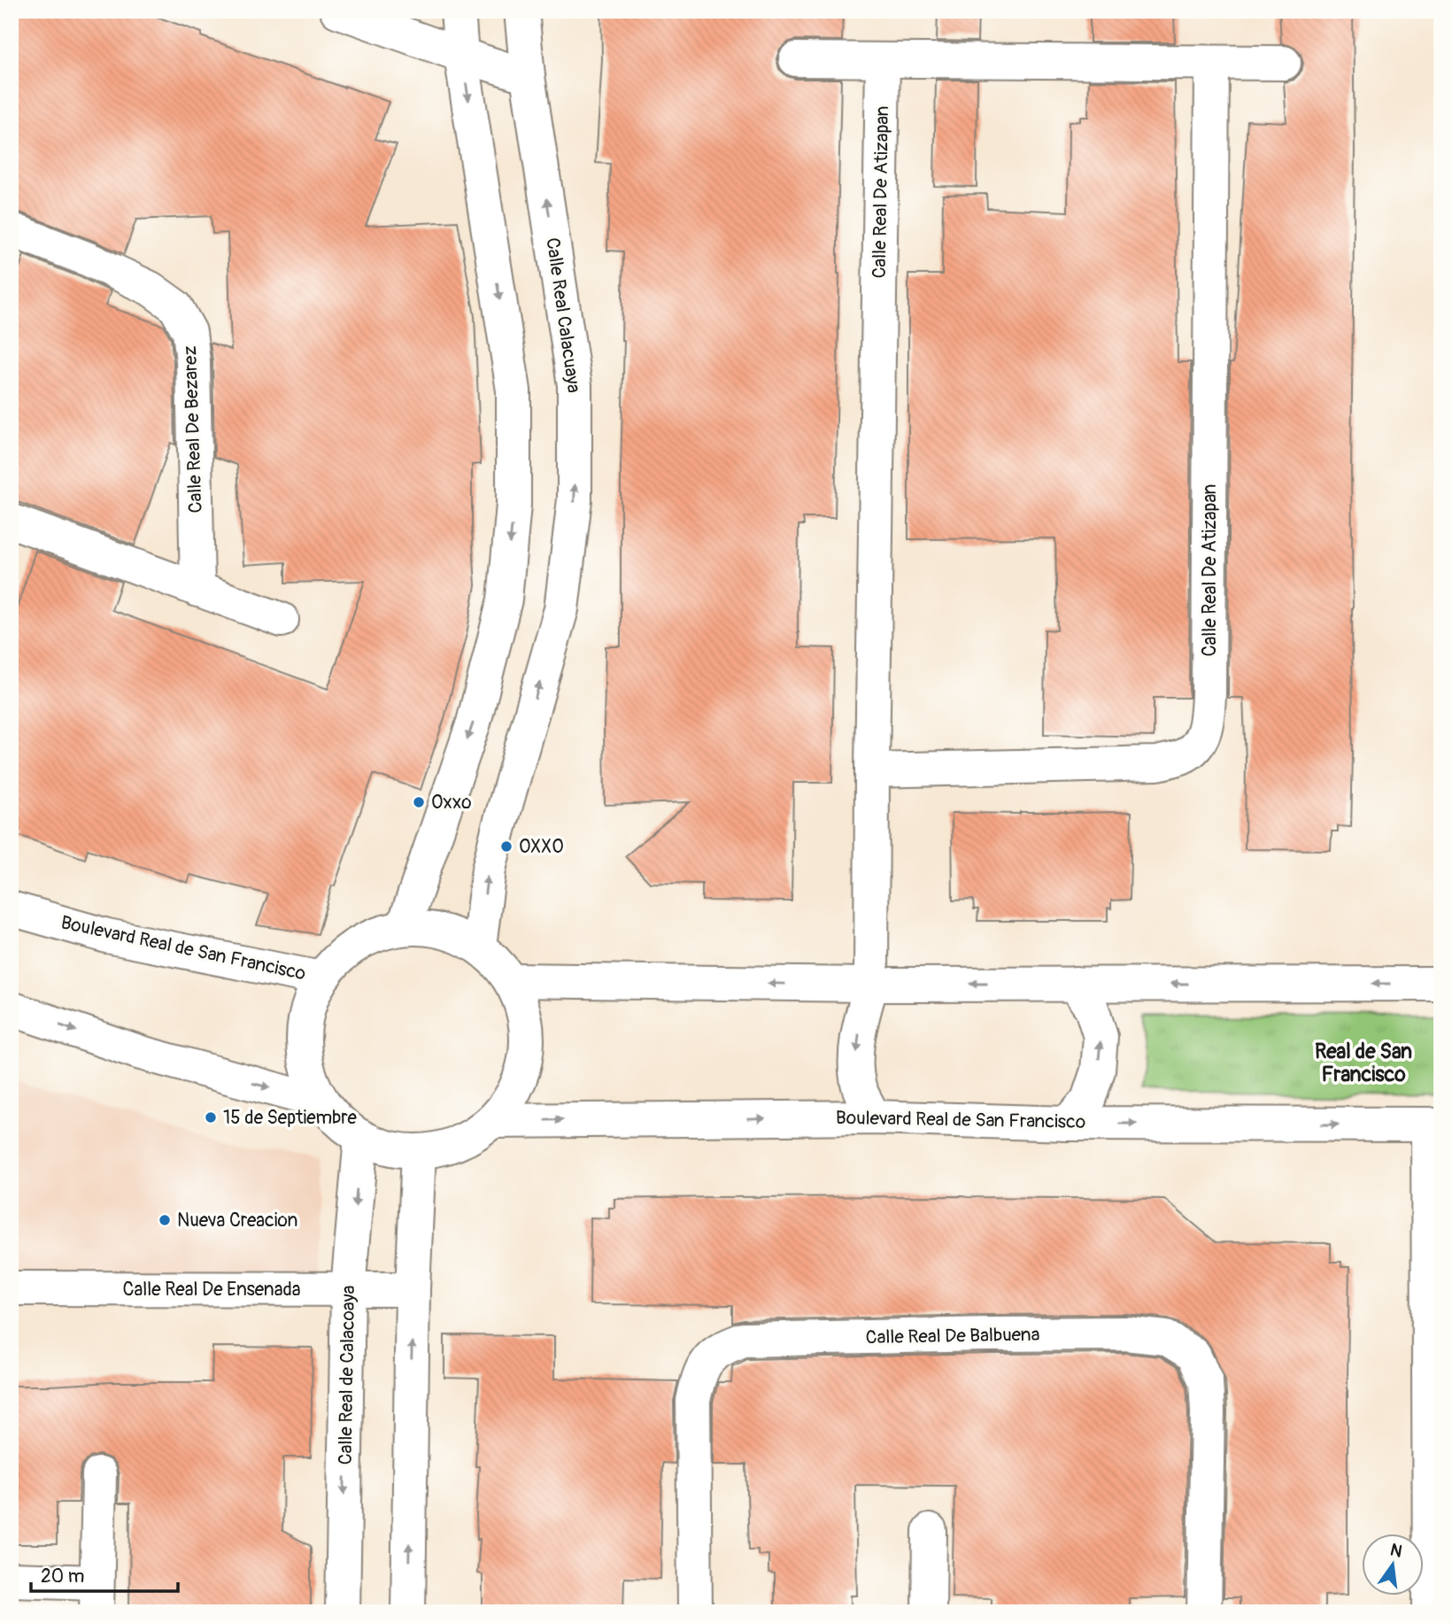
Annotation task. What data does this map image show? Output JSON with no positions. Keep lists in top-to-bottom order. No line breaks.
{"streets":{"street":["Calle Real De Atizapan","Calle Real Calacuaya","Calle Real De Bezarez","Boulevard Real de San Francisco","Calle Real De Ensenada","Calle Real De Balbuena","Calle Real de Calacoaya"]},"crossings":[["Calle Real De Atizapan","Boulevard Real de San Francisco"],["Calle Real De Ensenada","Calle Real de Calacoaya"]],"districts":["Real de San Francisco"],"places":["Oxxo","OXXO","15 de Septiembre","Nueva Creacion"],"scale_bar":"20 m","north":"top"}
